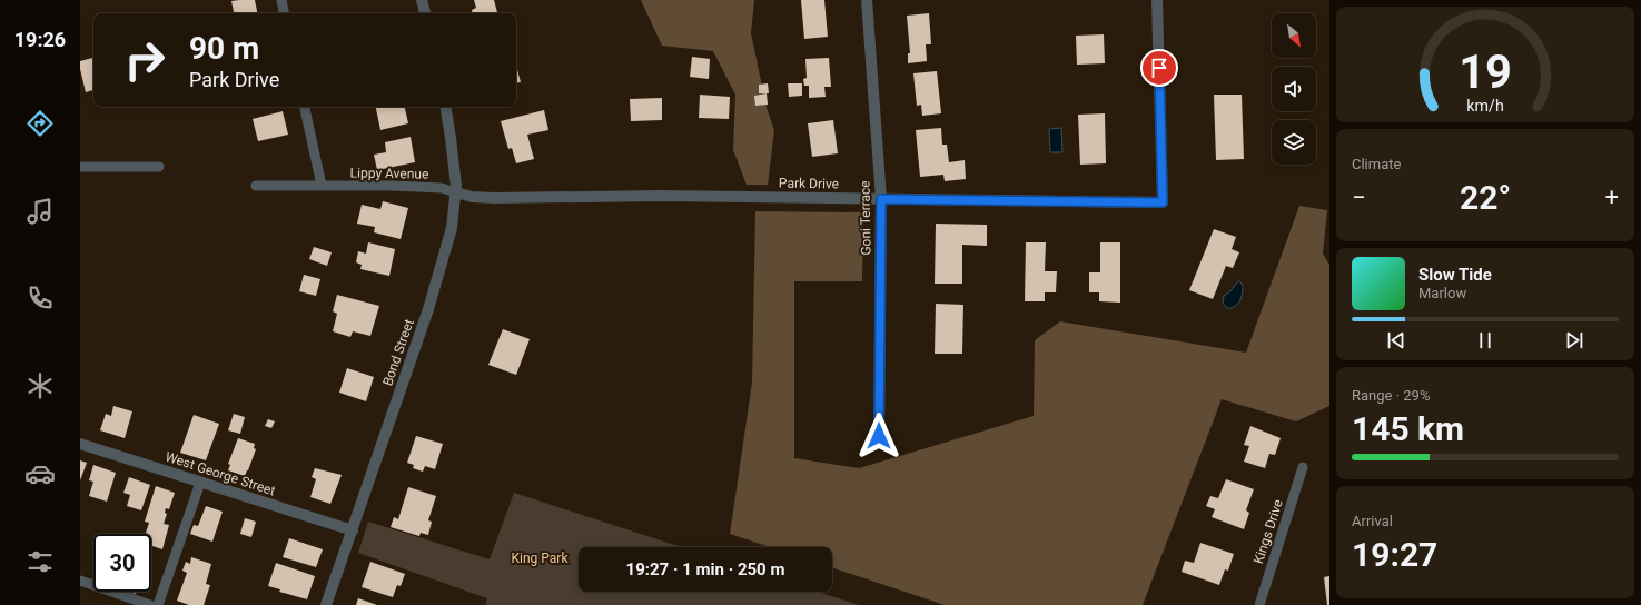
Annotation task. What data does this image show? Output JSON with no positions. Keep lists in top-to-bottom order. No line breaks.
{"streets":{"street":["Park Drive","Goni Terrace","Bond Street","West George Street"],"lane":["Lippy Avenue","Kings Drive"]},"crossings":[["Lippy Avenue","Park Drive"],["Lippy Avenue","Bond Street"],["Park Drive","Goni Terrace"],["Park Drive","Bond Street"],["Bond Street","West George Street"]],"parks":["King Park"],"north":"bottom right","page":{"tabs":"19:26","turn":["90 m","Park Drive"],"tile":["Climate",["Range · 29%","145 km"],["Arrival","19:27"]],"heat":["−","22°","+"],"song":["Slow Tide","Marlow"],"limit":"30","trip":"19:27 · 1 min · 250 m","gauge":["19","km/h"]}}
